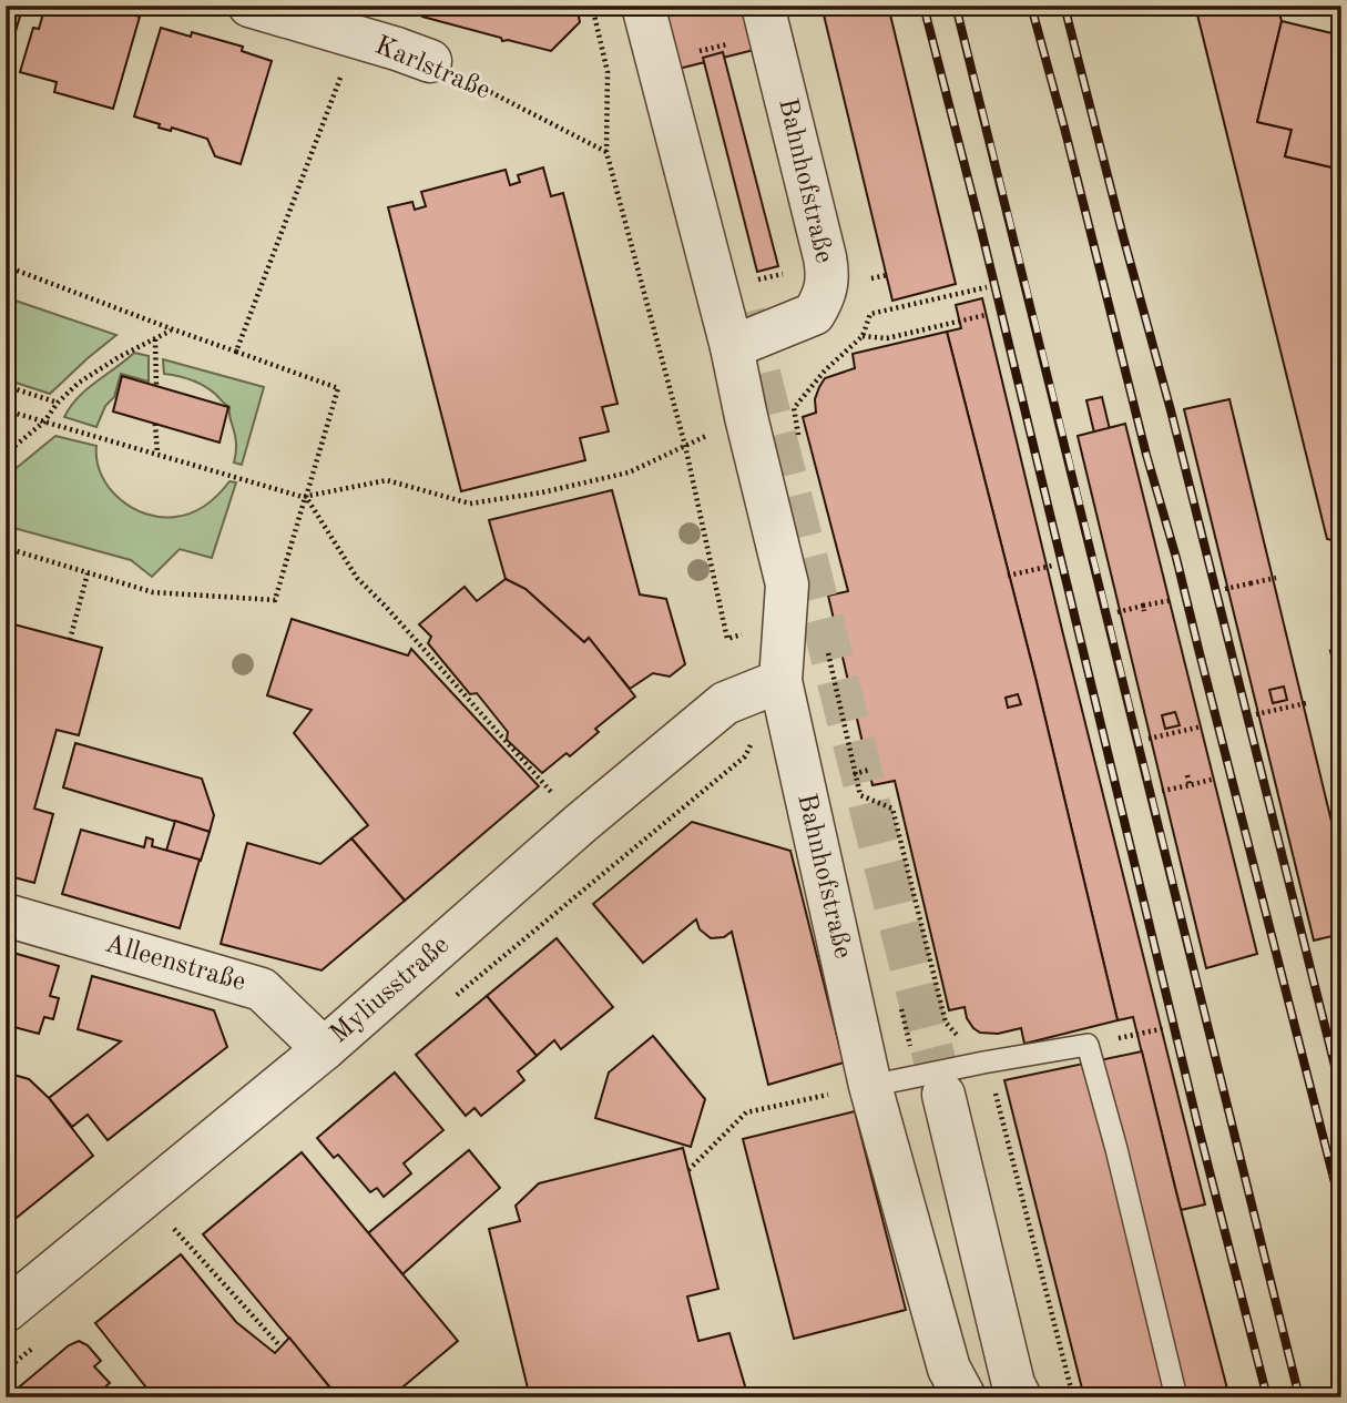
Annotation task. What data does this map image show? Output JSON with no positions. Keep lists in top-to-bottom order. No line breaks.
{"streets":{"street":["Karlstraße","Bahnhofstraße","Alleenstraße","Myliusstraße"]},"crossings":[["Bahnhofstraße","Myliusstraße"],["Alleenstraße","Myliusstraße"]]}
